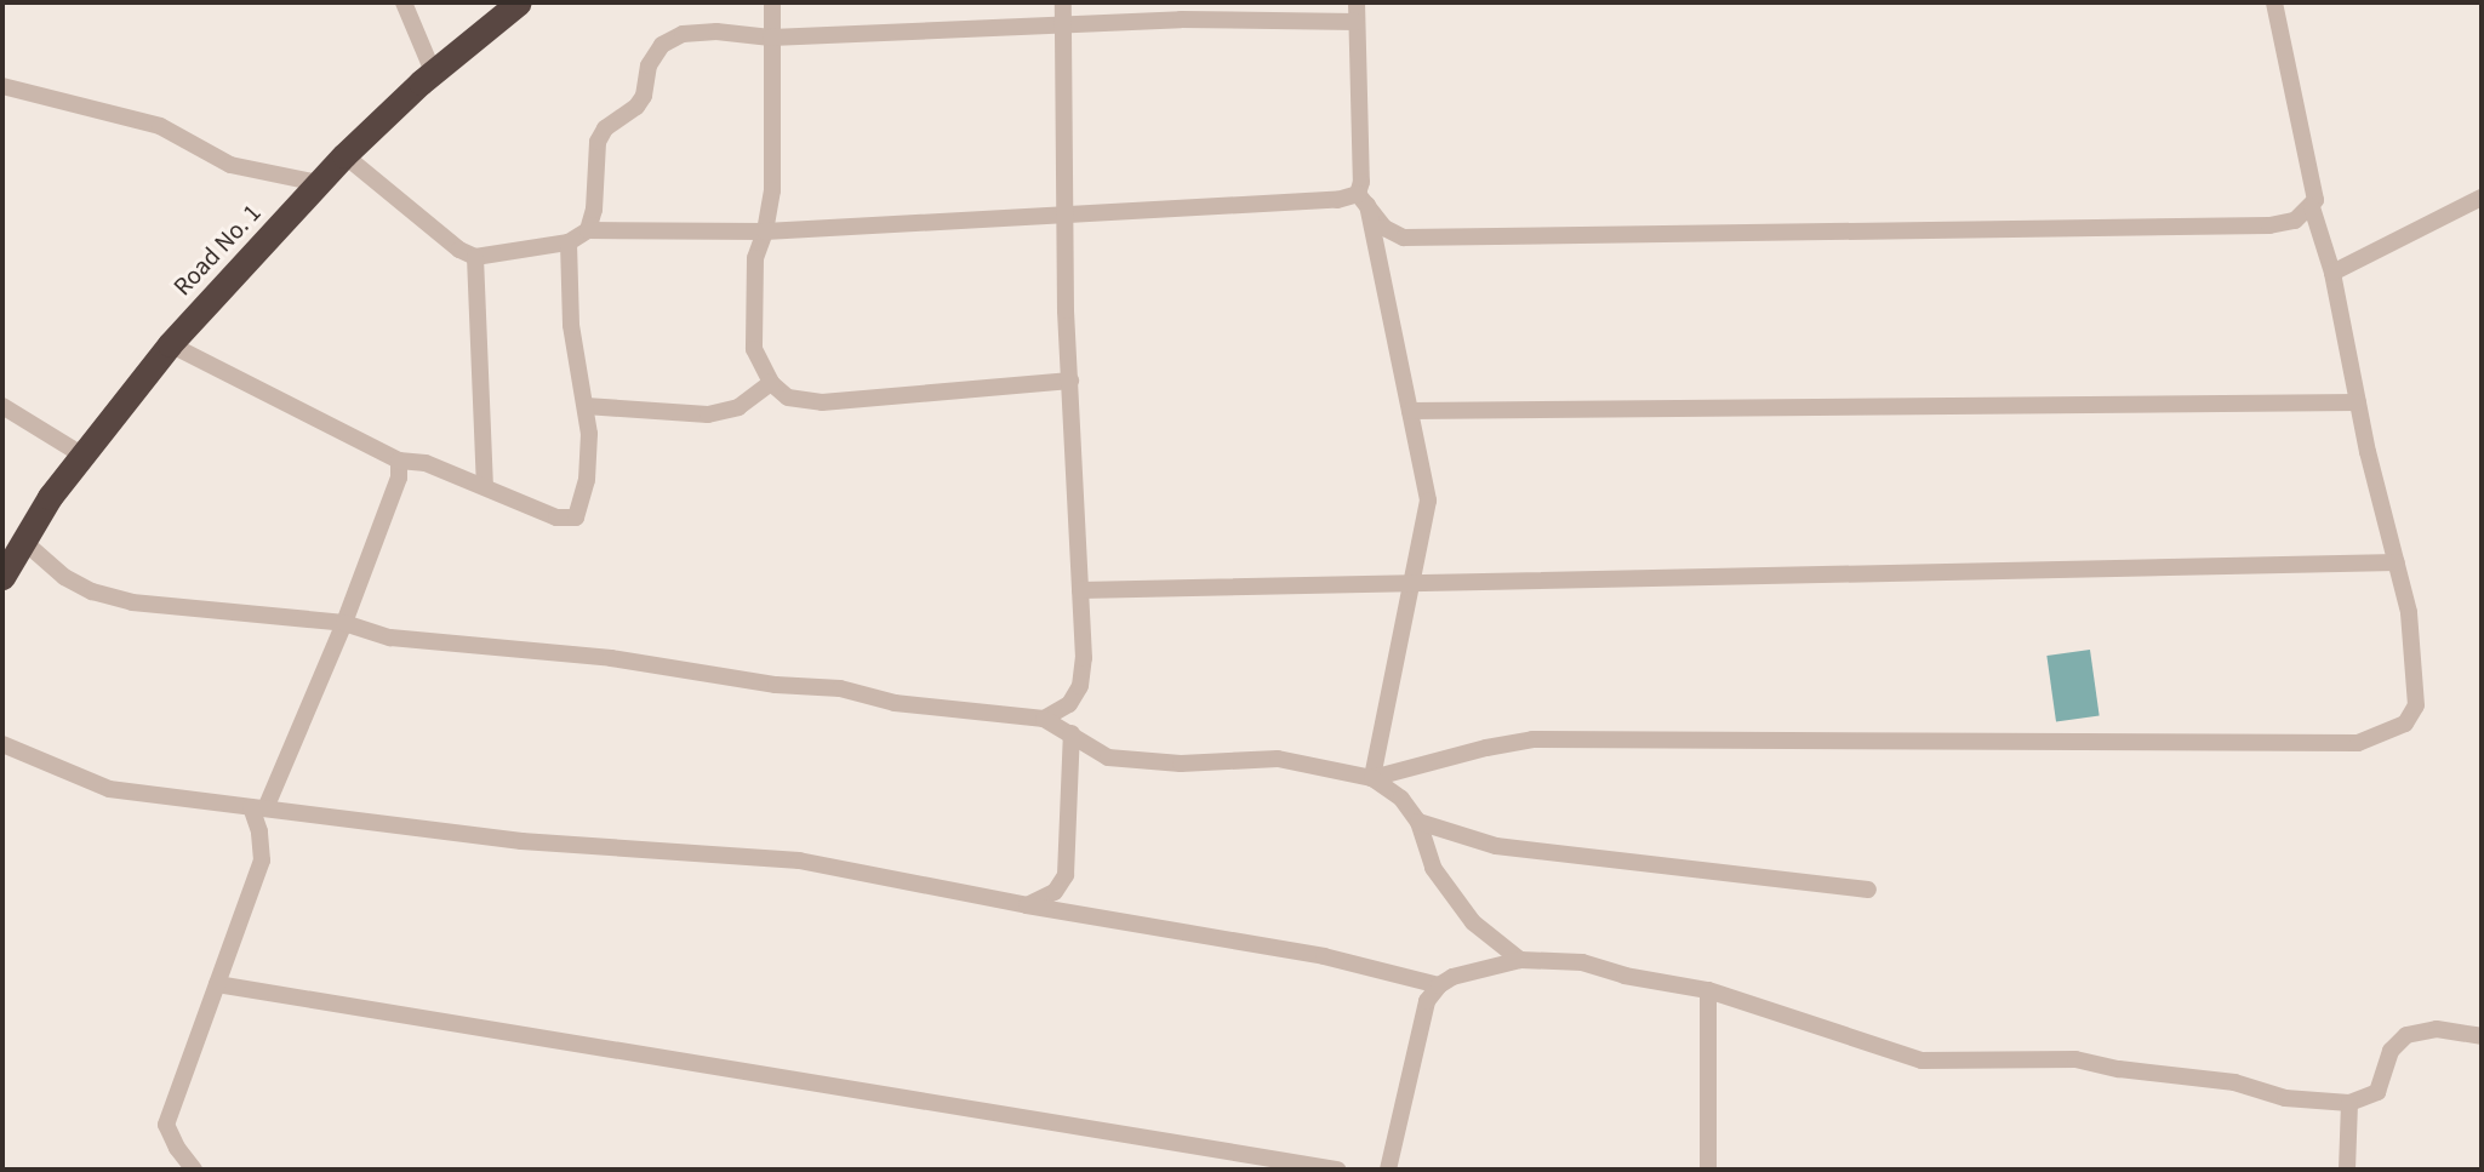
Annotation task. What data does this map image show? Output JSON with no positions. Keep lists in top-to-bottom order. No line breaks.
{"streets":{"highway":["Road No. 1"]}}
